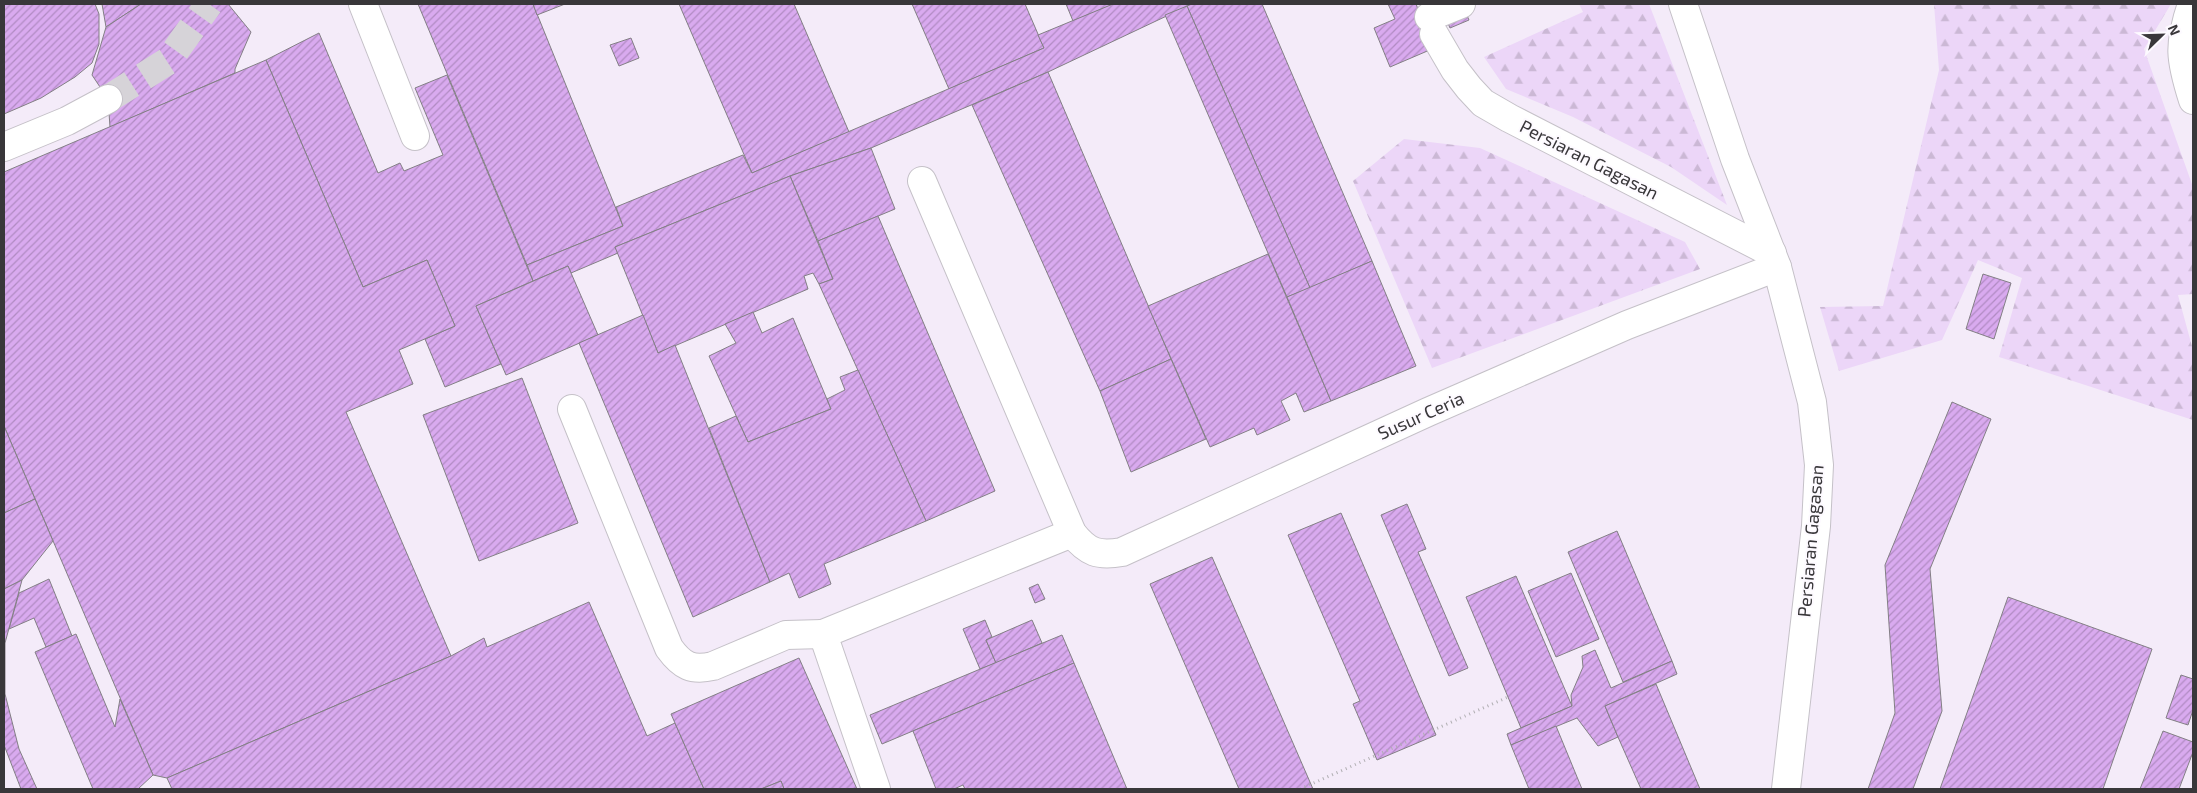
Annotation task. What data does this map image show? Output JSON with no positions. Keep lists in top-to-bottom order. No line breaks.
{"streets":{"street":["Persiaran Gagasan","Susur Ceria"]},"crossings":[["Persiaran Gagasan","Susur Ceria"]],"north":"top right"}
